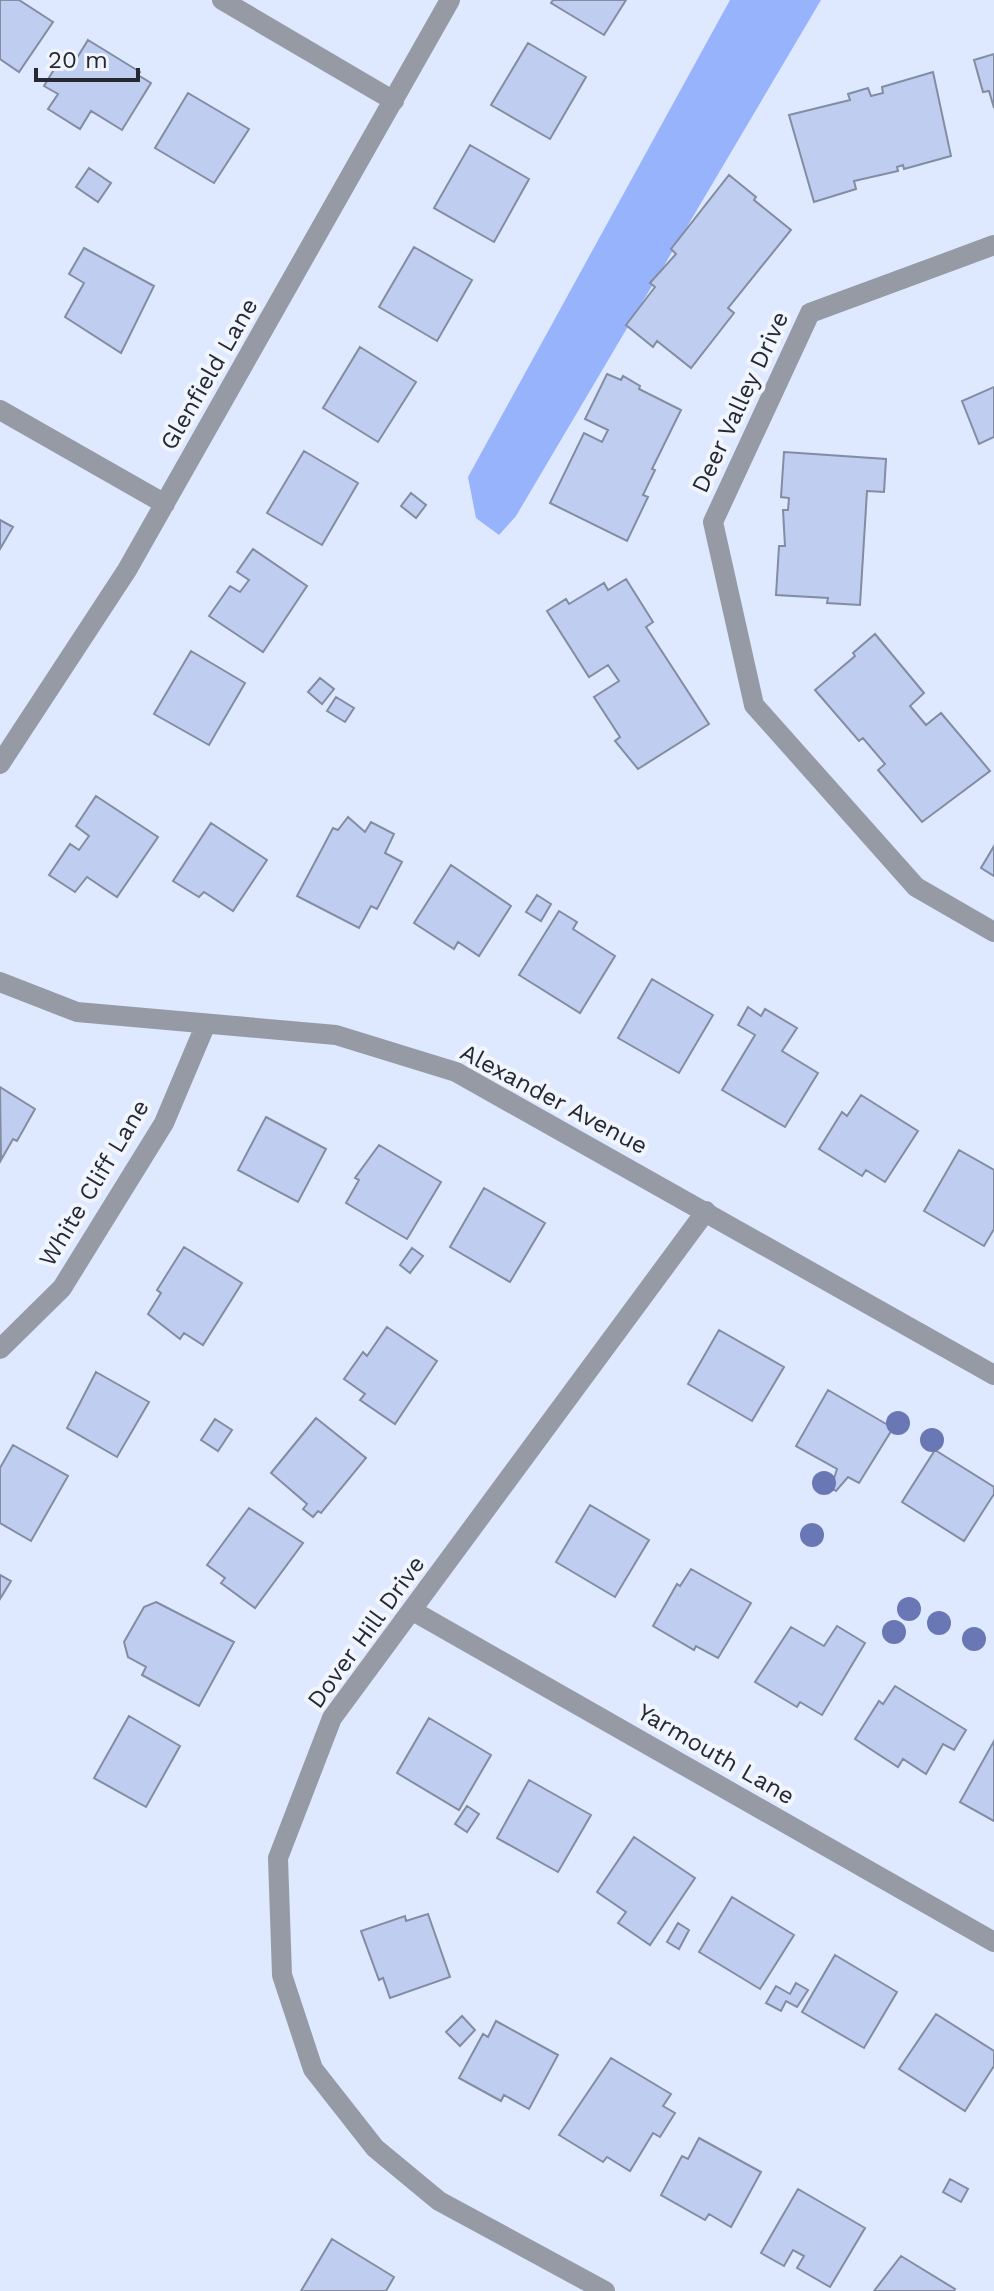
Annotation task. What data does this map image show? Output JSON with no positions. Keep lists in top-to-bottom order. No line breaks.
{"streets":{"street":["Glenfield Lane","Deer Valley Drive","Alexander Avenue","White Cliff Lane","Dover Hill Drive","Yarmouth Lane"]},"crossings":[["Alexander Avenue","White Cliff Lane"],["Alexander Avenue","Dover Hill Drive"],["Dover Hill Drive","Yarmouth Lane"]],"scale_bar":"20 m"}
